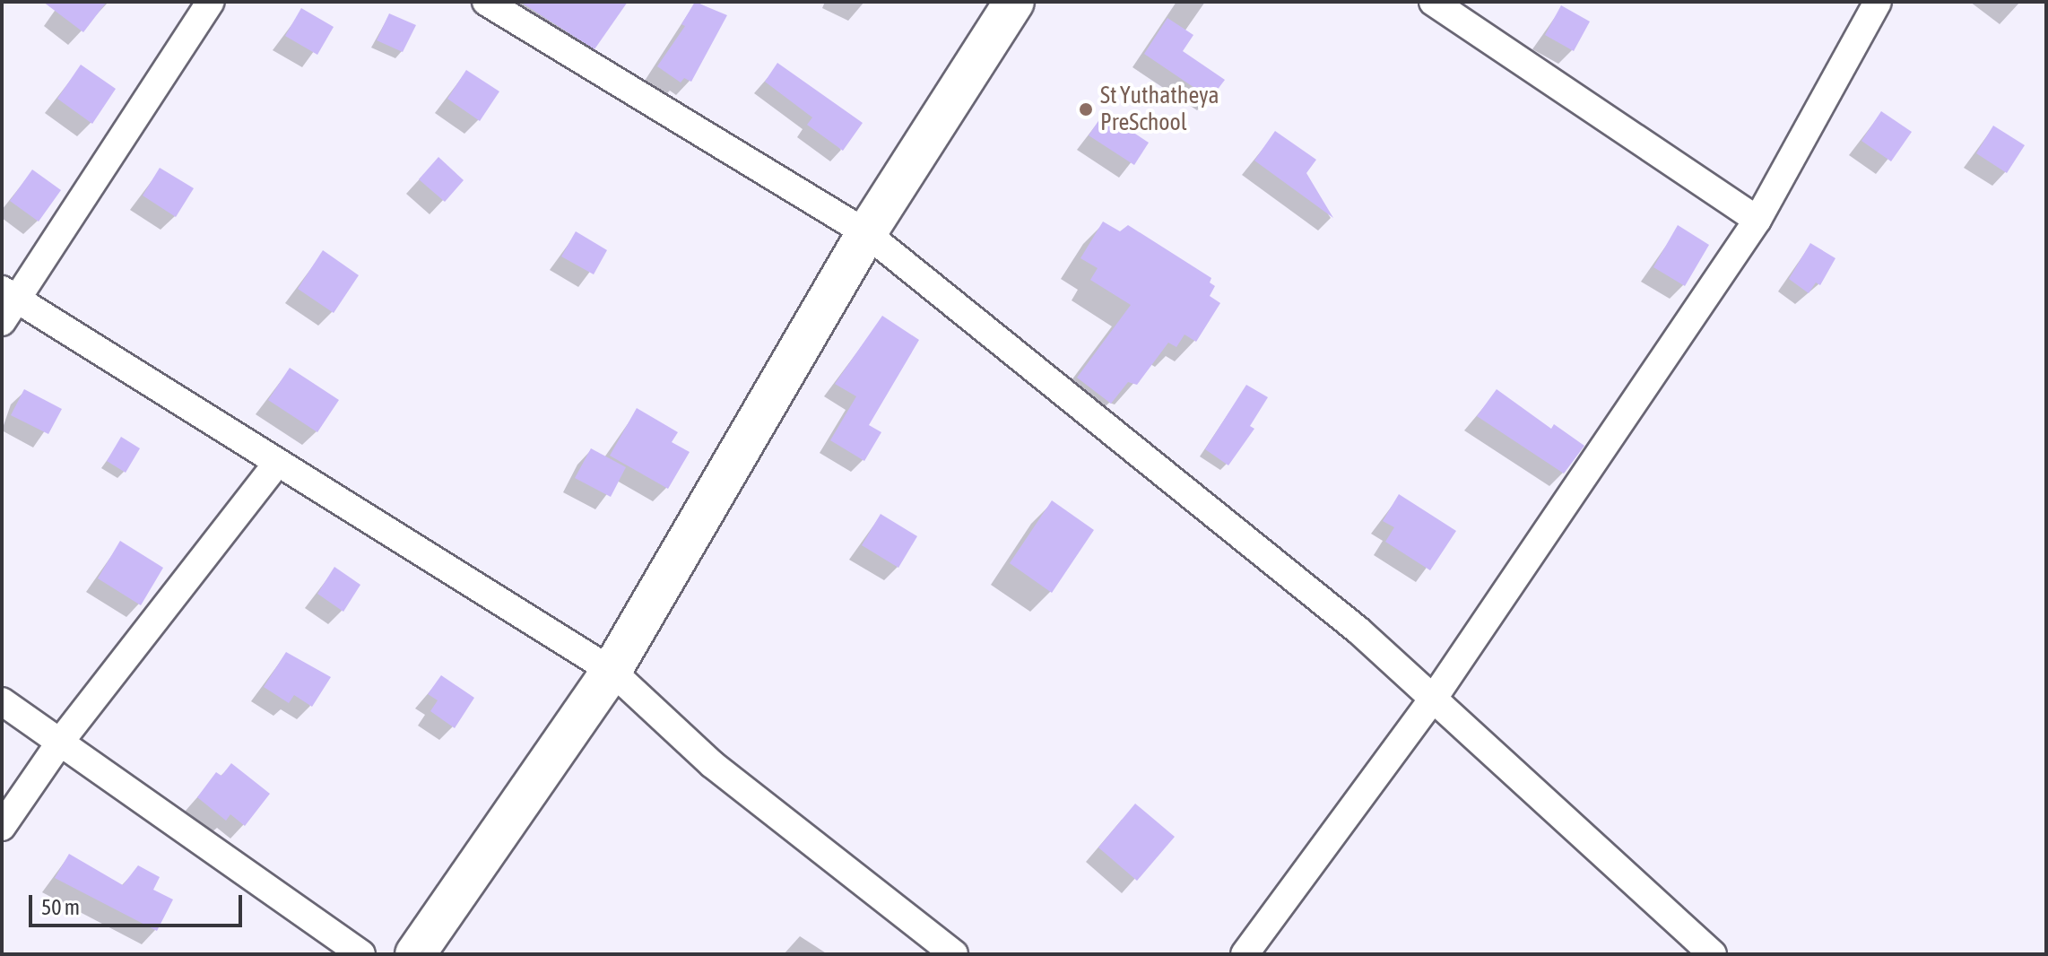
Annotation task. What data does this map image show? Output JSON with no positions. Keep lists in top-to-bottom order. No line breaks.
{"places":["St Yuthatheya PreSchool"],"scale_bar":"50 m"}
